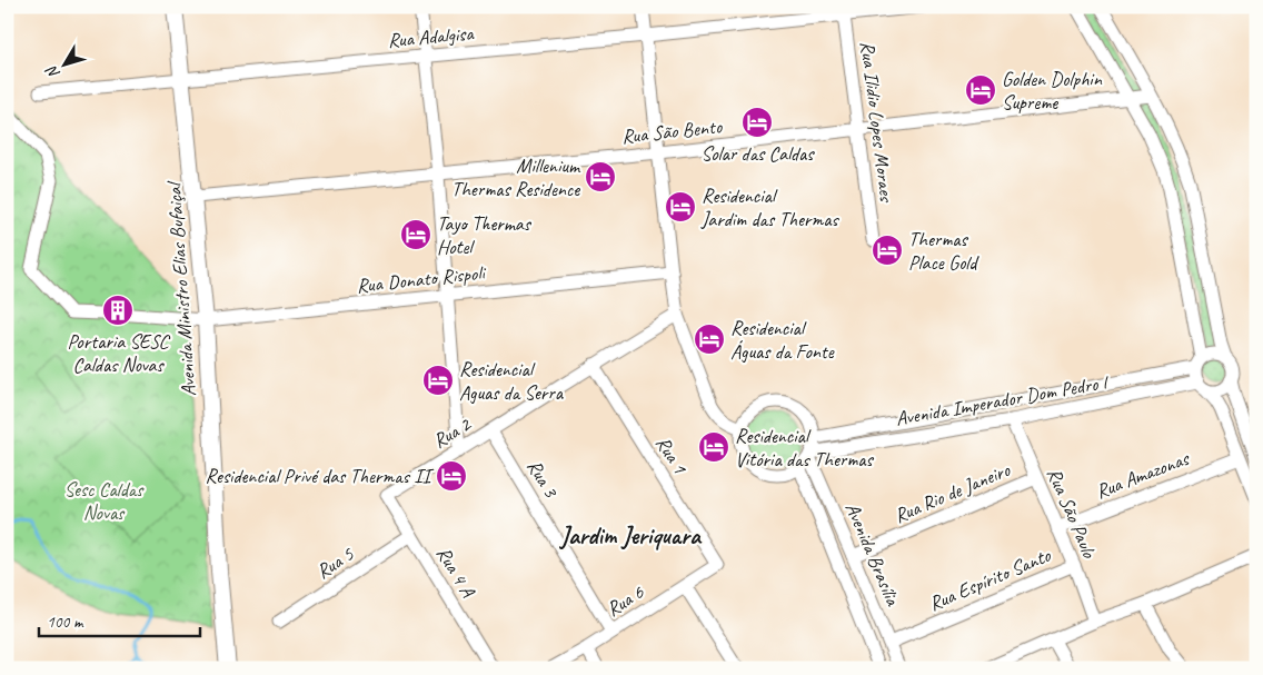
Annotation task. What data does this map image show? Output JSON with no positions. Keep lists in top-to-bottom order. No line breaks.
{"streets":{"main road":["Avenida Ministro Elias Bufaiçal"],"street":["Rua Adalgisa","Rua Ilidio Lopes Moraes","Rua São Bento","Rua Donato Rispoli","Avenida Imperador Dom Pedro l","Rua 2","Rua 1","Rua Amazonas","Rua 3","Rua Rio de Janeiro","Rua São Paulo","Avenida Brasília","Rua 5","Rua 4 A","Rua Espírito Santo","Rua 6"]},"crossings":[["Rua Adalgisa","Rua Ilidio Lopes Moraes"],["Rua Adalgisa","Avenida Ministro Elias Bufaiçal"],["Rua Ilidio Lopes Moraes","Rua São Bento"],["Rua São Bento","Avenida Ministro Elias Bufaiçal"],["Rua Donato Rispoli","Avenida Ministro Elias Bufaiçal"],["Avenida Imperador Dom Pedro l","Rua São Paulo"],["Avenida Imperador Dom Pedro l","Avenida Brasília"],["Rua 2","Rua 1"],["Rua 2","Rua 3"],["Rua 2","Rua 4 A"],["Rua 1","Rua 6"],["Rua Amazonas","Rua São Paulo"],["Rua 3","Rua 6"],["Rua Rio de Janeiro","Rua São Paulo"],["Rua Rio de Janeiro","Avenida Brasília"],["Rua São Paulo","Rua Espírito Santo"],["Avenida Brasília","Rua Espírito Santo"],["Rua 5","Rua 4 A"]],"districts":["Jardim Jeriquara"],"parks":["Sesc Caldas Novas"],"places":{"hotel":["Golden Dolphin Supreme","Solar das Caldas","Millenium Thermas Residence","Residencial Jardim das Thermas","Tayo Thermas Hotel","Thermas Place Gold","Residencial Águas da Fonte","Residencial Aguas da Serra","Residencial Vitória das Thermas","Residencial Privé das Thermas II"],"building":["Portaria SESC Caldas Novas"]},"scale_bar":"100 m","north":"bottom left"}
